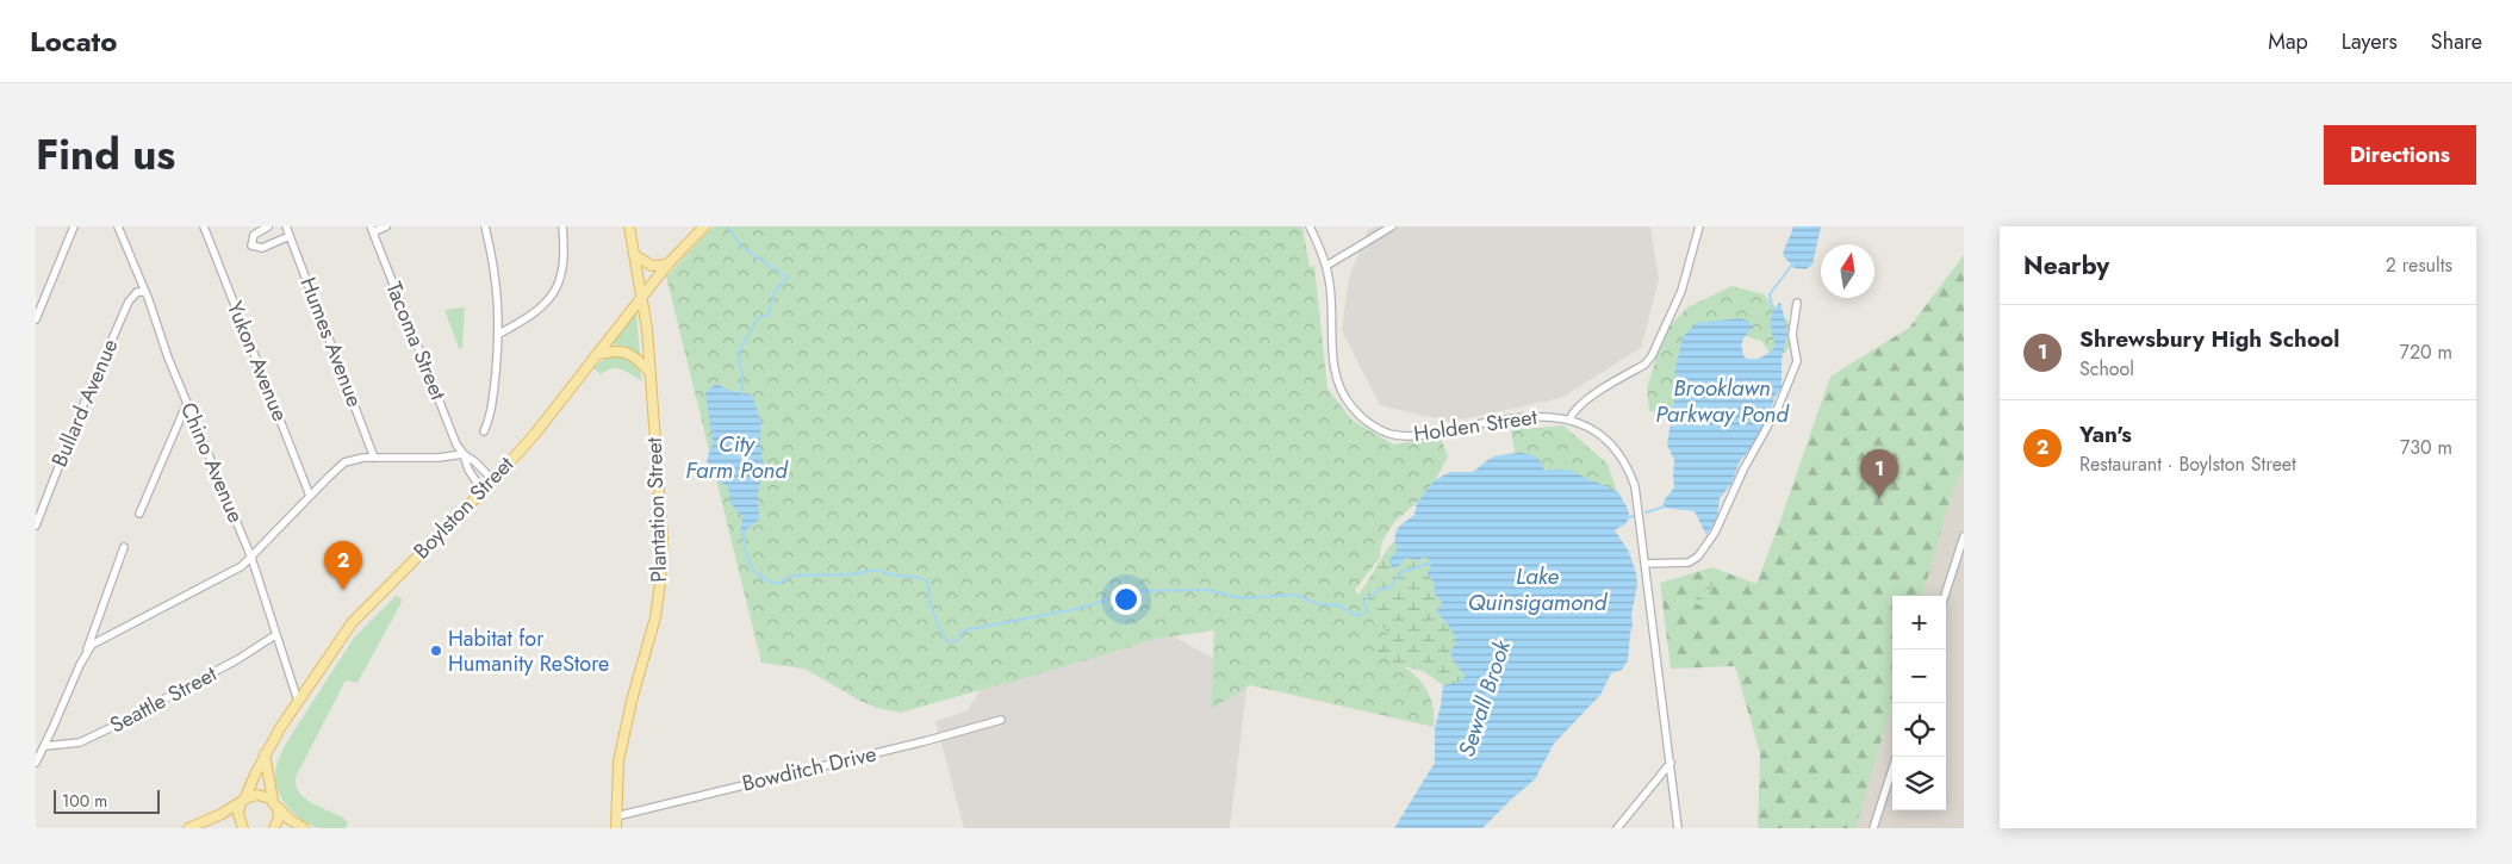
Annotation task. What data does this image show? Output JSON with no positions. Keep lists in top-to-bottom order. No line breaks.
{"streets":{"main road":["Boylston Street","Plantation Street"],"street":["Tacoma Street","Humes Avenue","Yukon Avenue","Bullard Avenue","Holden Street","Chino Avenue","Seattle Street","Bowditch Drive"]},"crossings":[["Tacoma Street","Boylston Street"],["Bullard Avenue","Chino Avenue"],["Chino Avenue","Boylston Street"],["Chino Avenue","Seattle Street"],["Boylston Street","Plantation Street"],["Plantation Street","Bowditch Drive"]],"water":["Brooklawn Parkway Pond","City Farm Pond","Lake Quinsigamond","Sewall Brook"],"places":["Habitat for Humanity ReStore"],"scale_bar":"100 m","north":"top","page":{"header":"Locato","nav":["Map","Layers","Share"],"title":"Find us","buttons":"Directions","heading":["Nearby","2 results"],"list":[{"mark":"1","name":"Shrewsbury High School","note":"School","value":"720 m"},{"mark":"2","name":"Yan's","note":"Restaurant · Boylston Street","value":"730 m"}],"pins":["1","2"],"map_buttons":["+","−"],"scale":"100 m"}}
